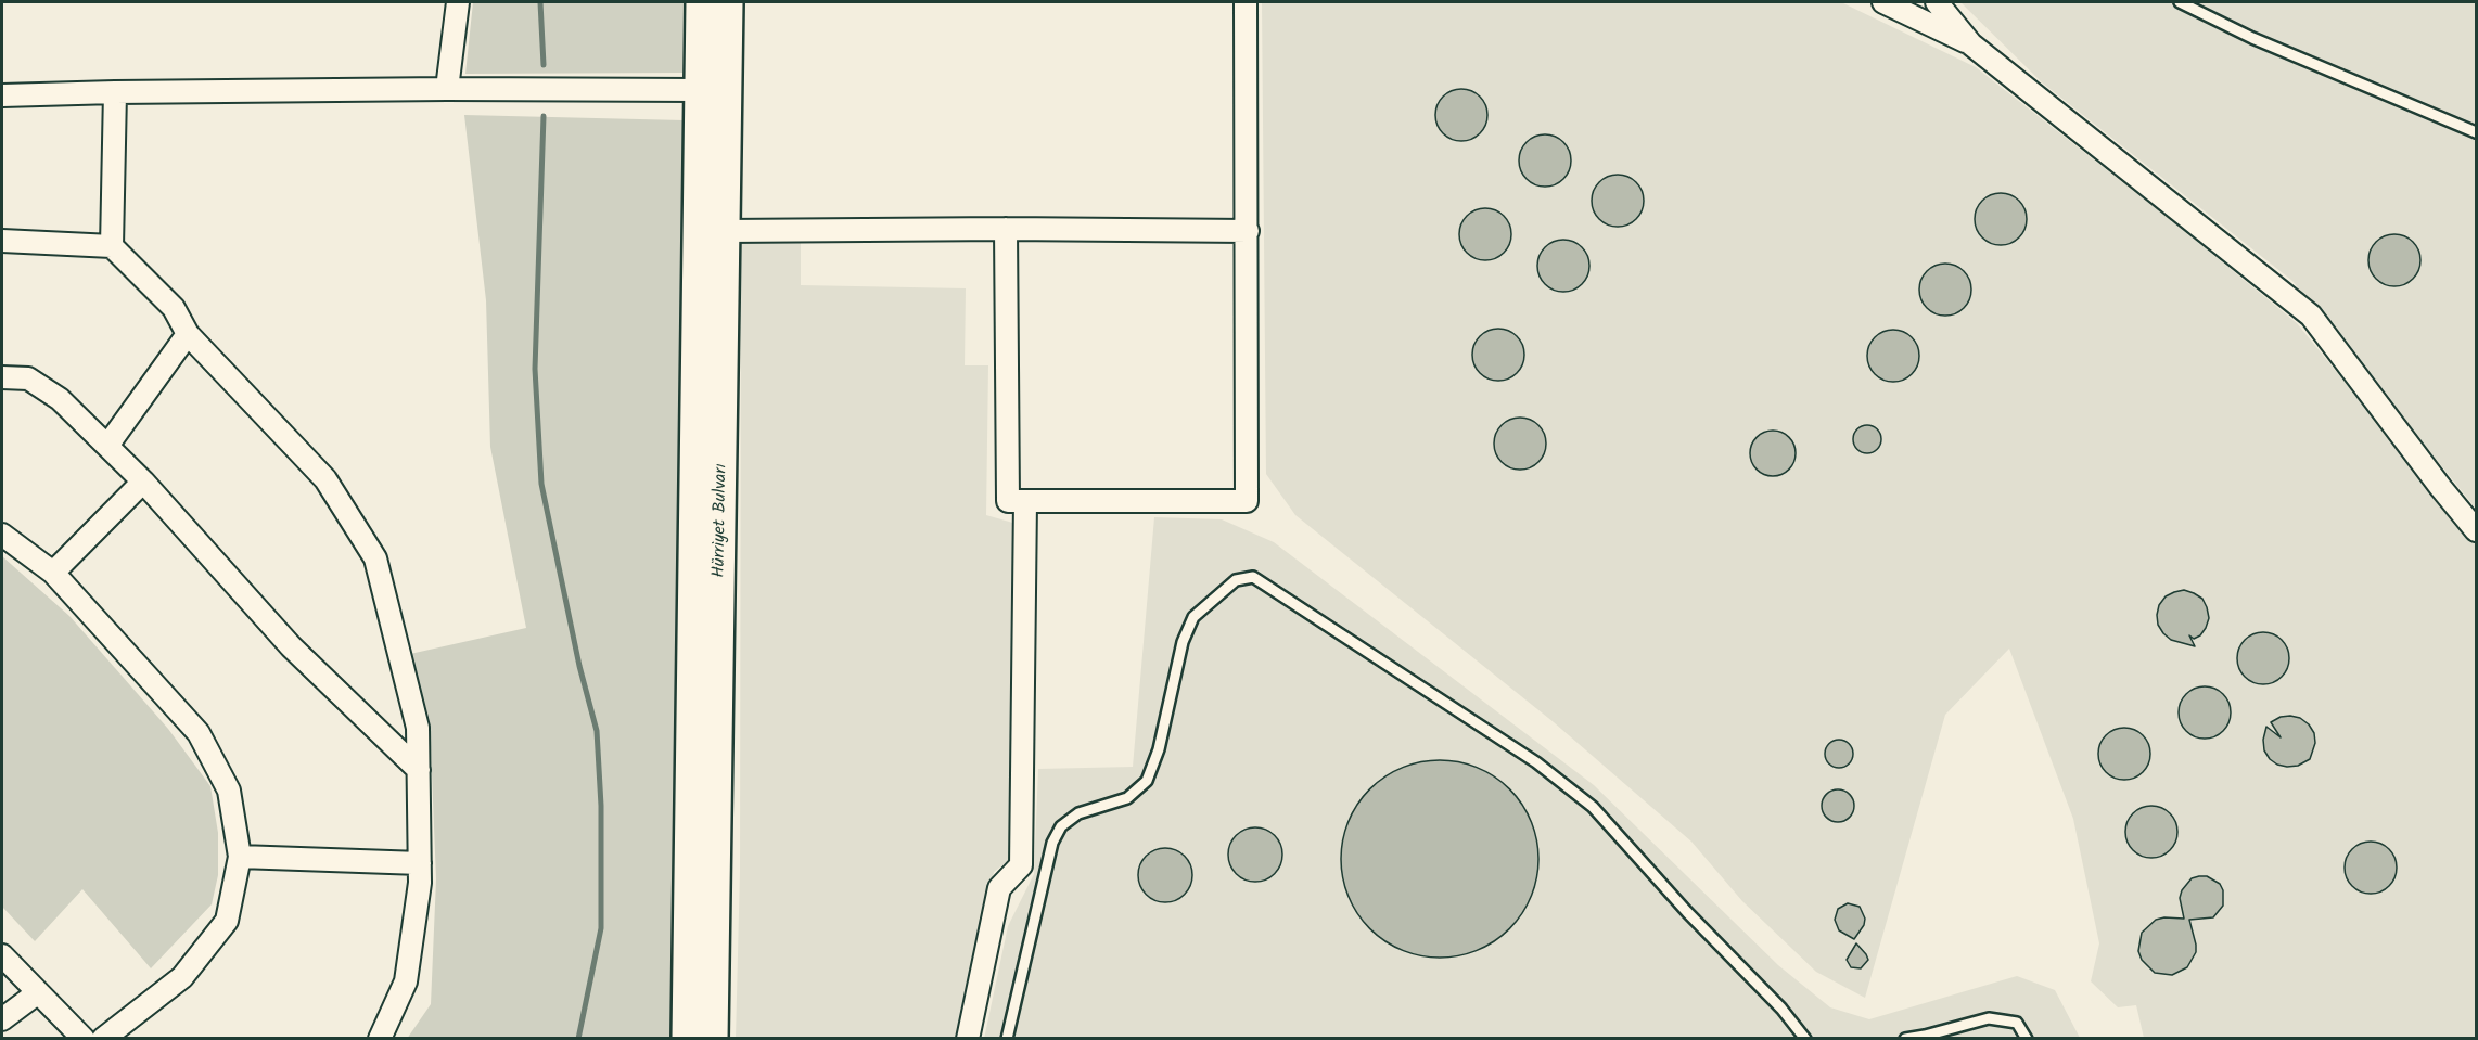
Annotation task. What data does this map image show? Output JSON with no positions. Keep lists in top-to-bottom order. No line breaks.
{"streets":{"main road":["Hürriyet Bulvarı"]}}
